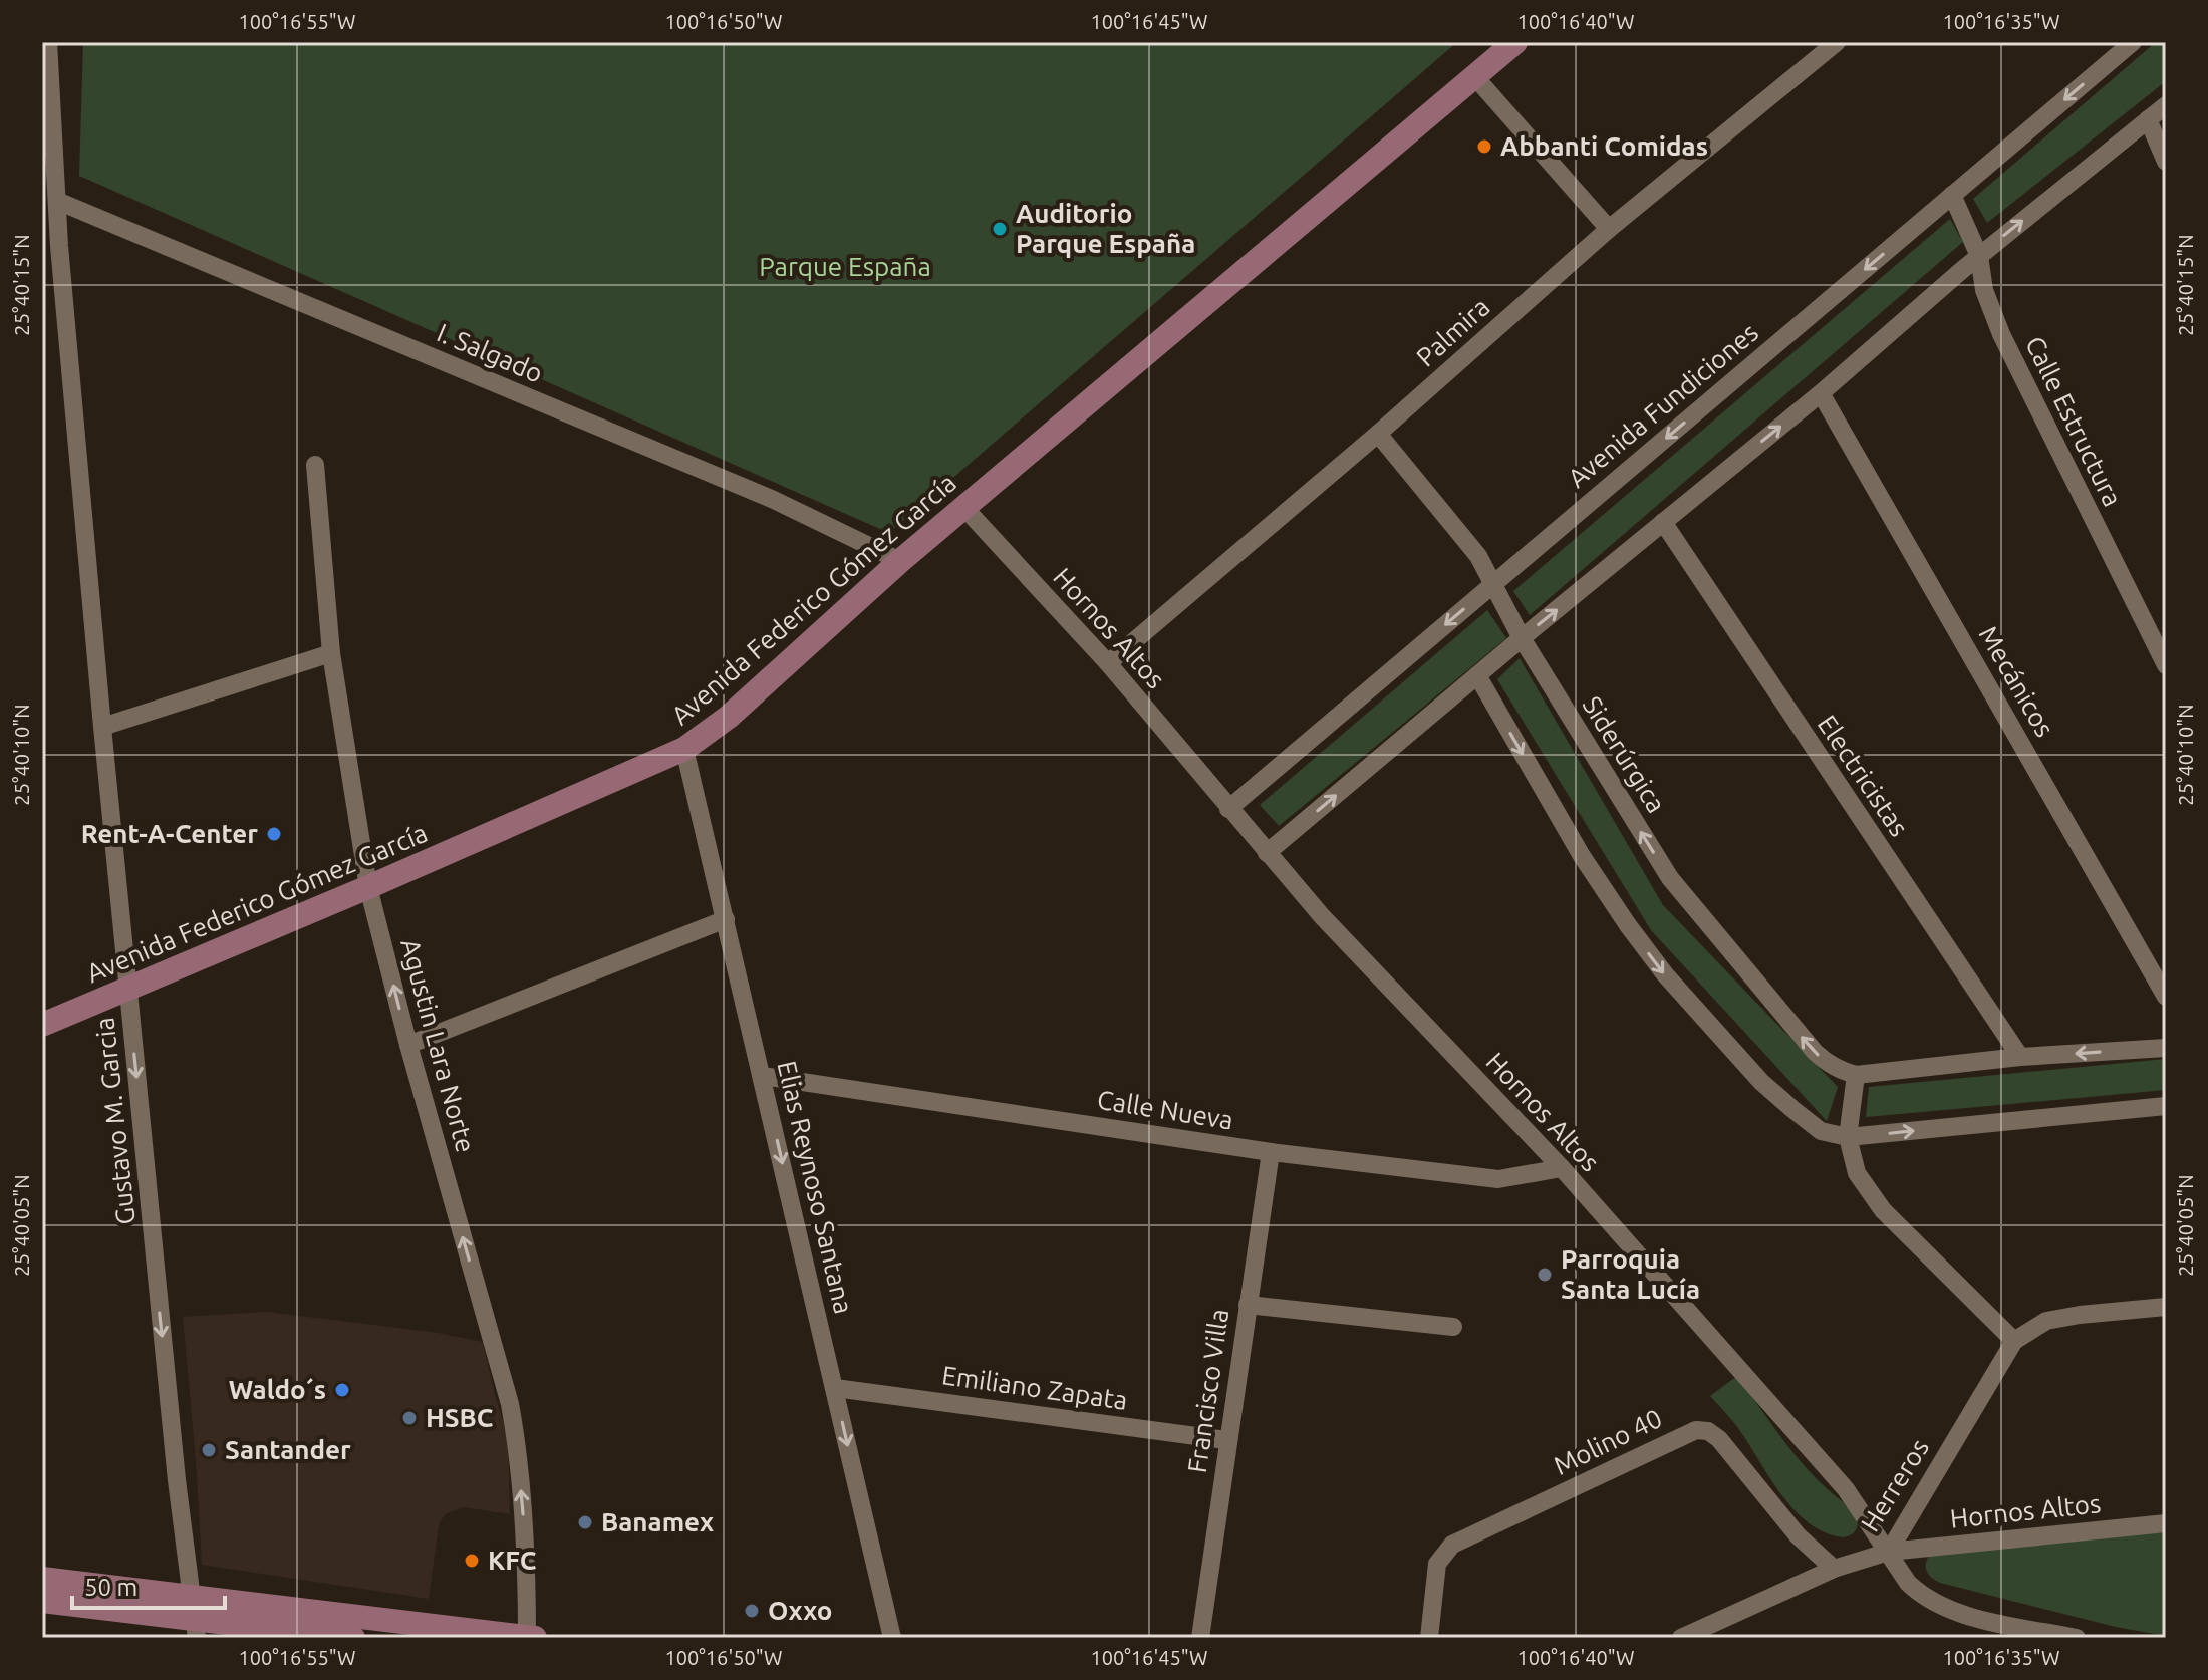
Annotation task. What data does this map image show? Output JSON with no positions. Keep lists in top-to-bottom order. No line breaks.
{"streets":{"street":["Palmira","I. Salgado","Avenida Fundiciones","Calle Estructura","Avenida Federico Gómez García","Hornos Altos","Mecánicos","Siderúrgica","Electricistas","Agustin Lara Norte","Calle Nueva","Gustavo M. Garcia","Elias Reynoso Santana","Emiliano Zapata","Francisco Villa","Molino 40","Herreros"]},"crossings":[["Palmira","Hornos Altos"],["Palmira","Siderúrgica"],["I. Salgado","Avenida Federico Gómez García"],["I. Salgado","Gustavo M. Garcia"],["Avenida Fundiciones","Calle Estructura"],["Avenida Fundiciones","Hornos Altos"],["Avenida Fundiciones","Siderúrgica"],["Avenida Federico Gómez García","Hornos Altos"],["Avenida Federico Gómez García","Agustin Lara Norte"],["Avenida Federico Gómez García","Gustavo M. Garcia"],["Avenida Federico Gómez García","Elias Reynoso Santana"],["Hornos Altos","Calle Nueva"],["Hornos Altos","Herreros"],["Calle Nueva","Elias Reynoso Santana"],["Calle Nueva","Francisco Villa"],["Elias Reynoso Santana","Emiliano Zapata"],["Emiliano Zapata","Francisco Villa"],["Molino 40","Herreros"]],"one_way":["Agustin Lara Norte","Gustavo M. Garcia","Elias Reynoso Santana"],"parks":["Parque España"],"places":["Abbanti Comidas","Auditorio Parque España","Rent-A-Center","Parroquia Santa Lucía","Waldo´s","HSBC","Santander","Banamex","KFC","Oxxo"],"scale_bar":"50 m","coordinates":["100°16'55\"W","100°16'50\"W","100°16'45\"W","100°16'40\"W","100°16'35\"W","25°40'15\"N","25°40'10\"N","25°40'05\"N"]}
